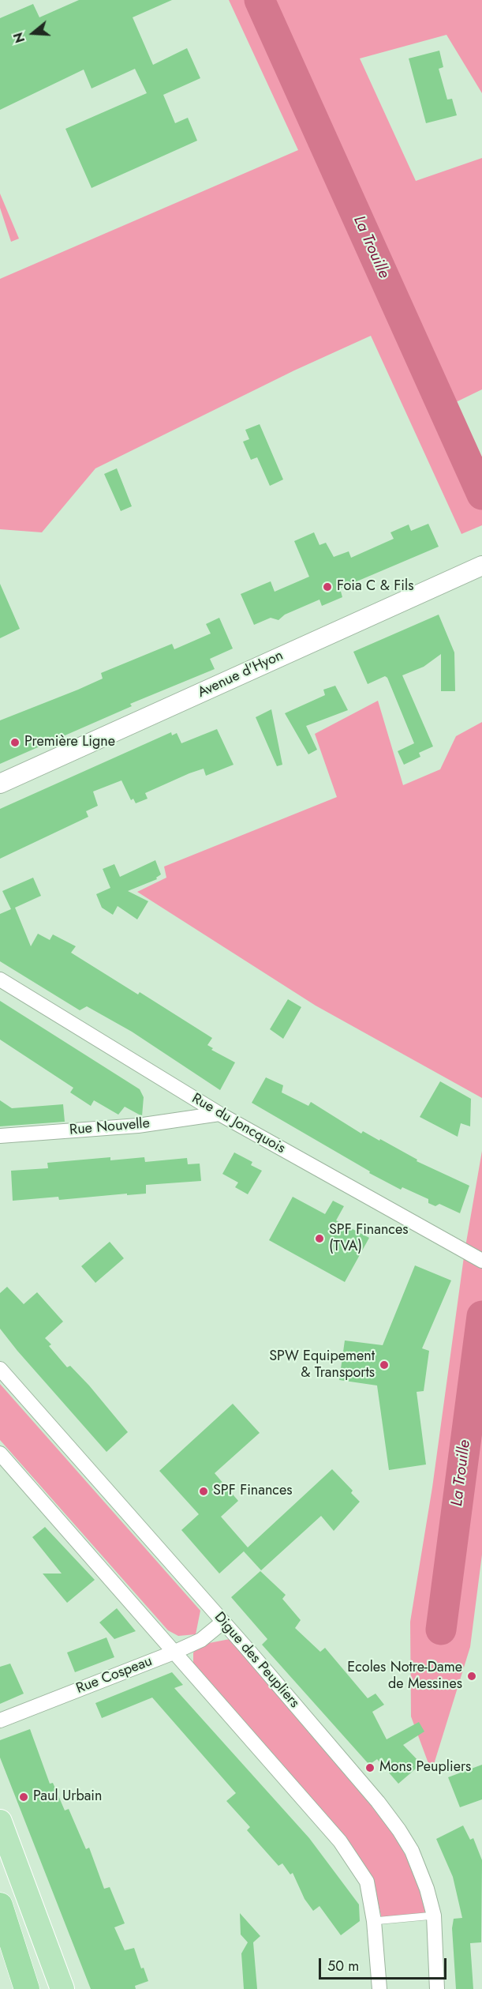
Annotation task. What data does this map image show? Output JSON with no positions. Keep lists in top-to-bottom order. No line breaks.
{"streets":{"street":["Avenue d'Hyon","Rue du Joncquois","Rue Nouvelle","Digue des Peupliers","Rue Cospeau"]},"crossings":[["Rue du Joncquois","Rue Nouvelle"],["Digue des Peupliers","Rue Cospeau"]],"water":["La Trouille"],"places":["Foia C & Fils","Première Ligne","SPF Finances (TVA)","SPW Equipement & Transports","SPF Finances","Ecoles Notre-Dame de Messines","Mons Peupliers","Paul Urbain"],"scale_bar":"50 m","north":"left"}
